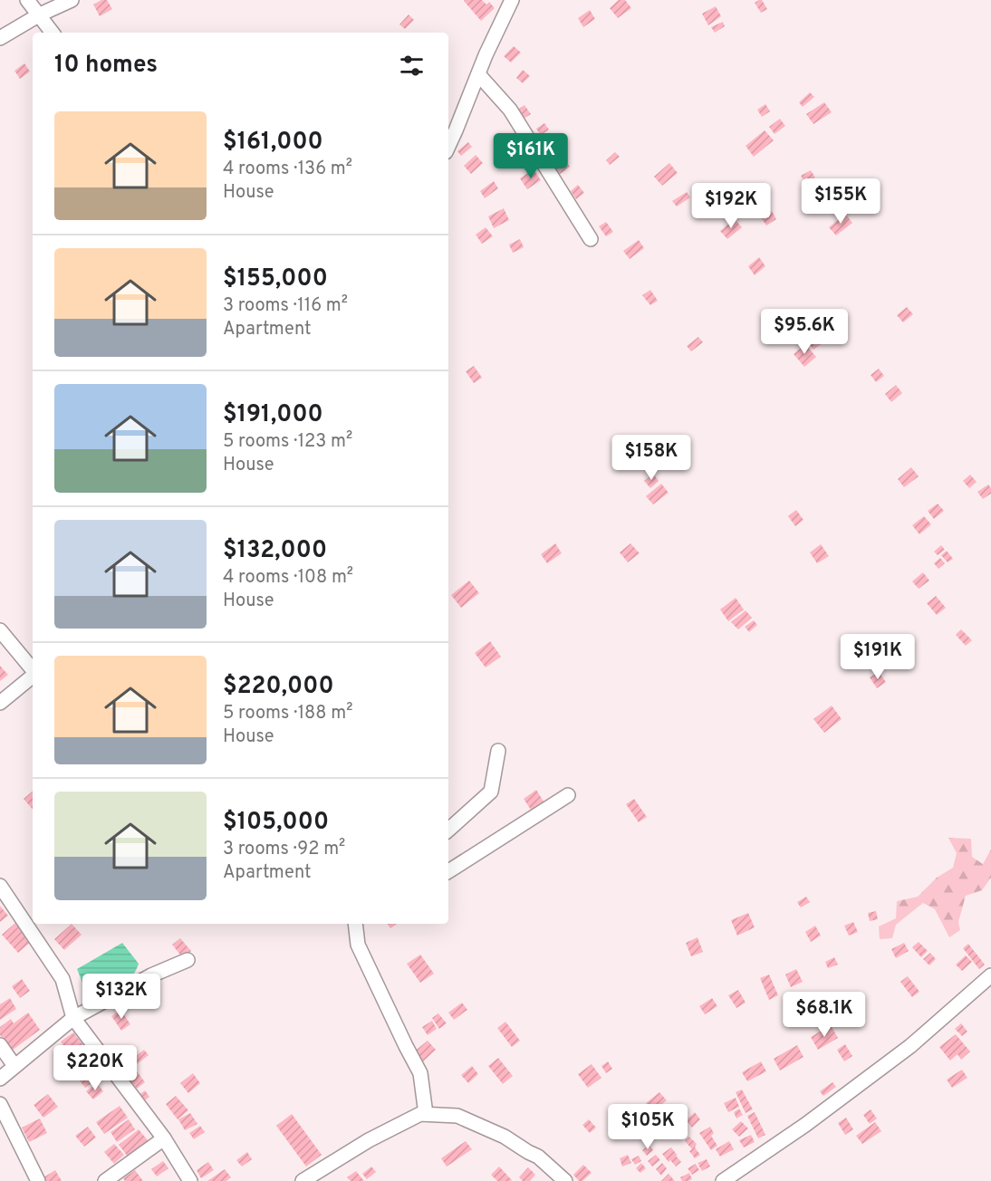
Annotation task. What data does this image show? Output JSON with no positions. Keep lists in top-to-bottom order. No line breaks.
{"page":{"heading":"10 homes","list":[{"name":"$161,000","note":"4 rooms · 136 m² · House"},{"name":"$155,000","note":"3 rooms · 116 m² · Apartment"},{"name":"$191,000","note":"5 rooms · 123 m² · House"},{"name":"$132,000","note":"4 rooms · 108 m² · House"},{"name":"$220,000","note":"5 rooms · 188 m² · House"},{"name":"$105,000","note":"3 rooms · 92 m² · Apartment"}],"price":["$161K","$155K","$192K","$95.6K","$158K","$191K","$132K","$68.1K","$220K","$105K"]}}
